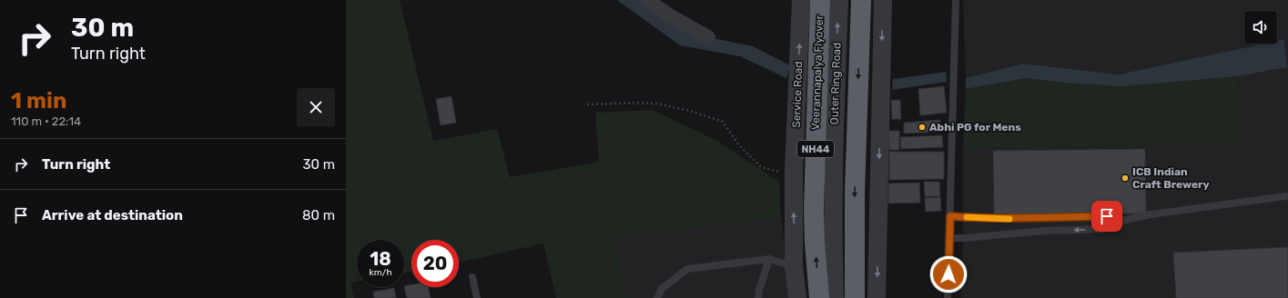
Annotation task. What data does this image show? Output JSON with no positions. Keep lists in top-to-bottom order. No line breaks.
{"streets":{"highway":["Veerannapalya Flyover","NH44"],"street":["Outer Ring Road","Service Road"]},"places":["Abhi PG for Mens","ICB Indian Craft Brewery"],"page":{"turn":["30 m","Turn right"],"heading":["1 min","110 m · 22:14"],"list":[{"name":"Turn right","value":"30 m"},{"name":"Arrive at destination","value":"80 m"}],"speed":"18 km/h","limit":"20"}}
